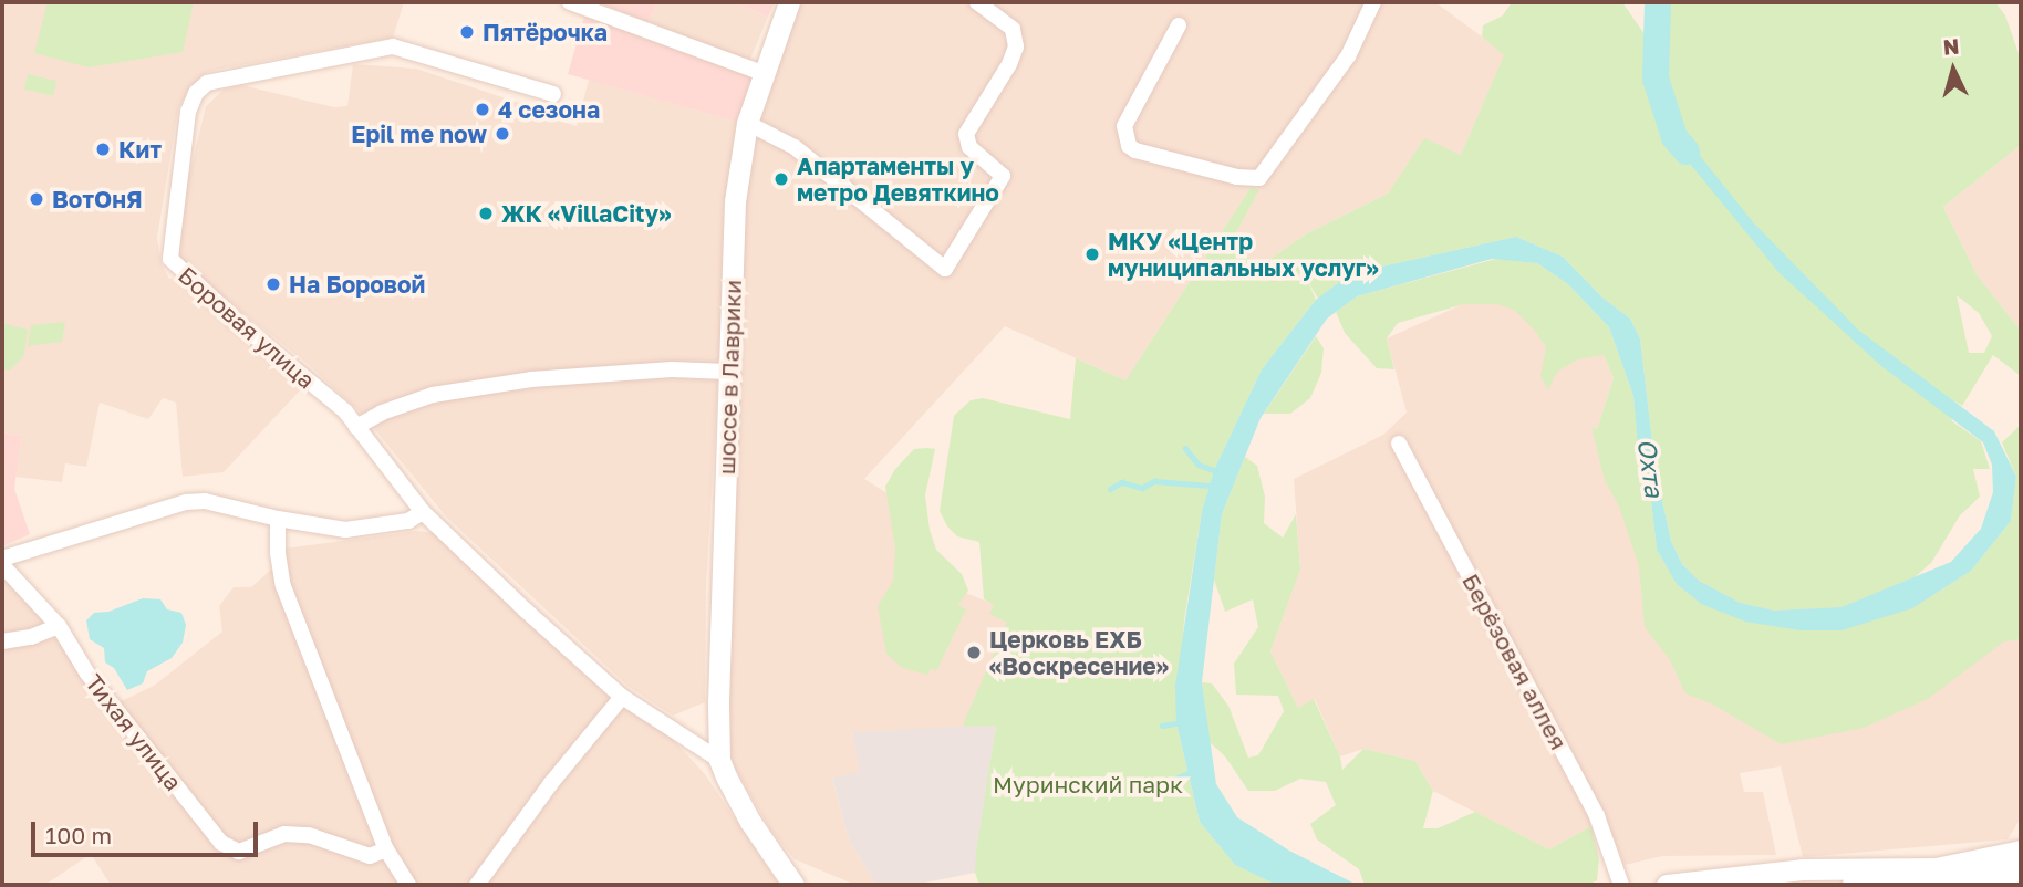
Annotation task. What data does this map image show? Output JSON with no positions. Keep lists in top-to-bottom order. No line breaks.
{"streets":{"street":["Боровая улица","шоссе в Лаврики","Берёзовая аллея","Тихая улица"]},"crossings":[["Боровая улица","шоссе в Лаврики"]],"water":["Охта"],"parks":["Муринский парк"],"places":["Пятёрочка","4 сезона","Epil me now","Кит","Апартаменты у метро Девяткино","ВотОнЯ","ЖК «VillaCity»","МКУ «Центр муниципальных услуг»","На Боровой","Церковь ЕХБ «Воскресение»"],"scale_bar":"100 m","north":"top"}
